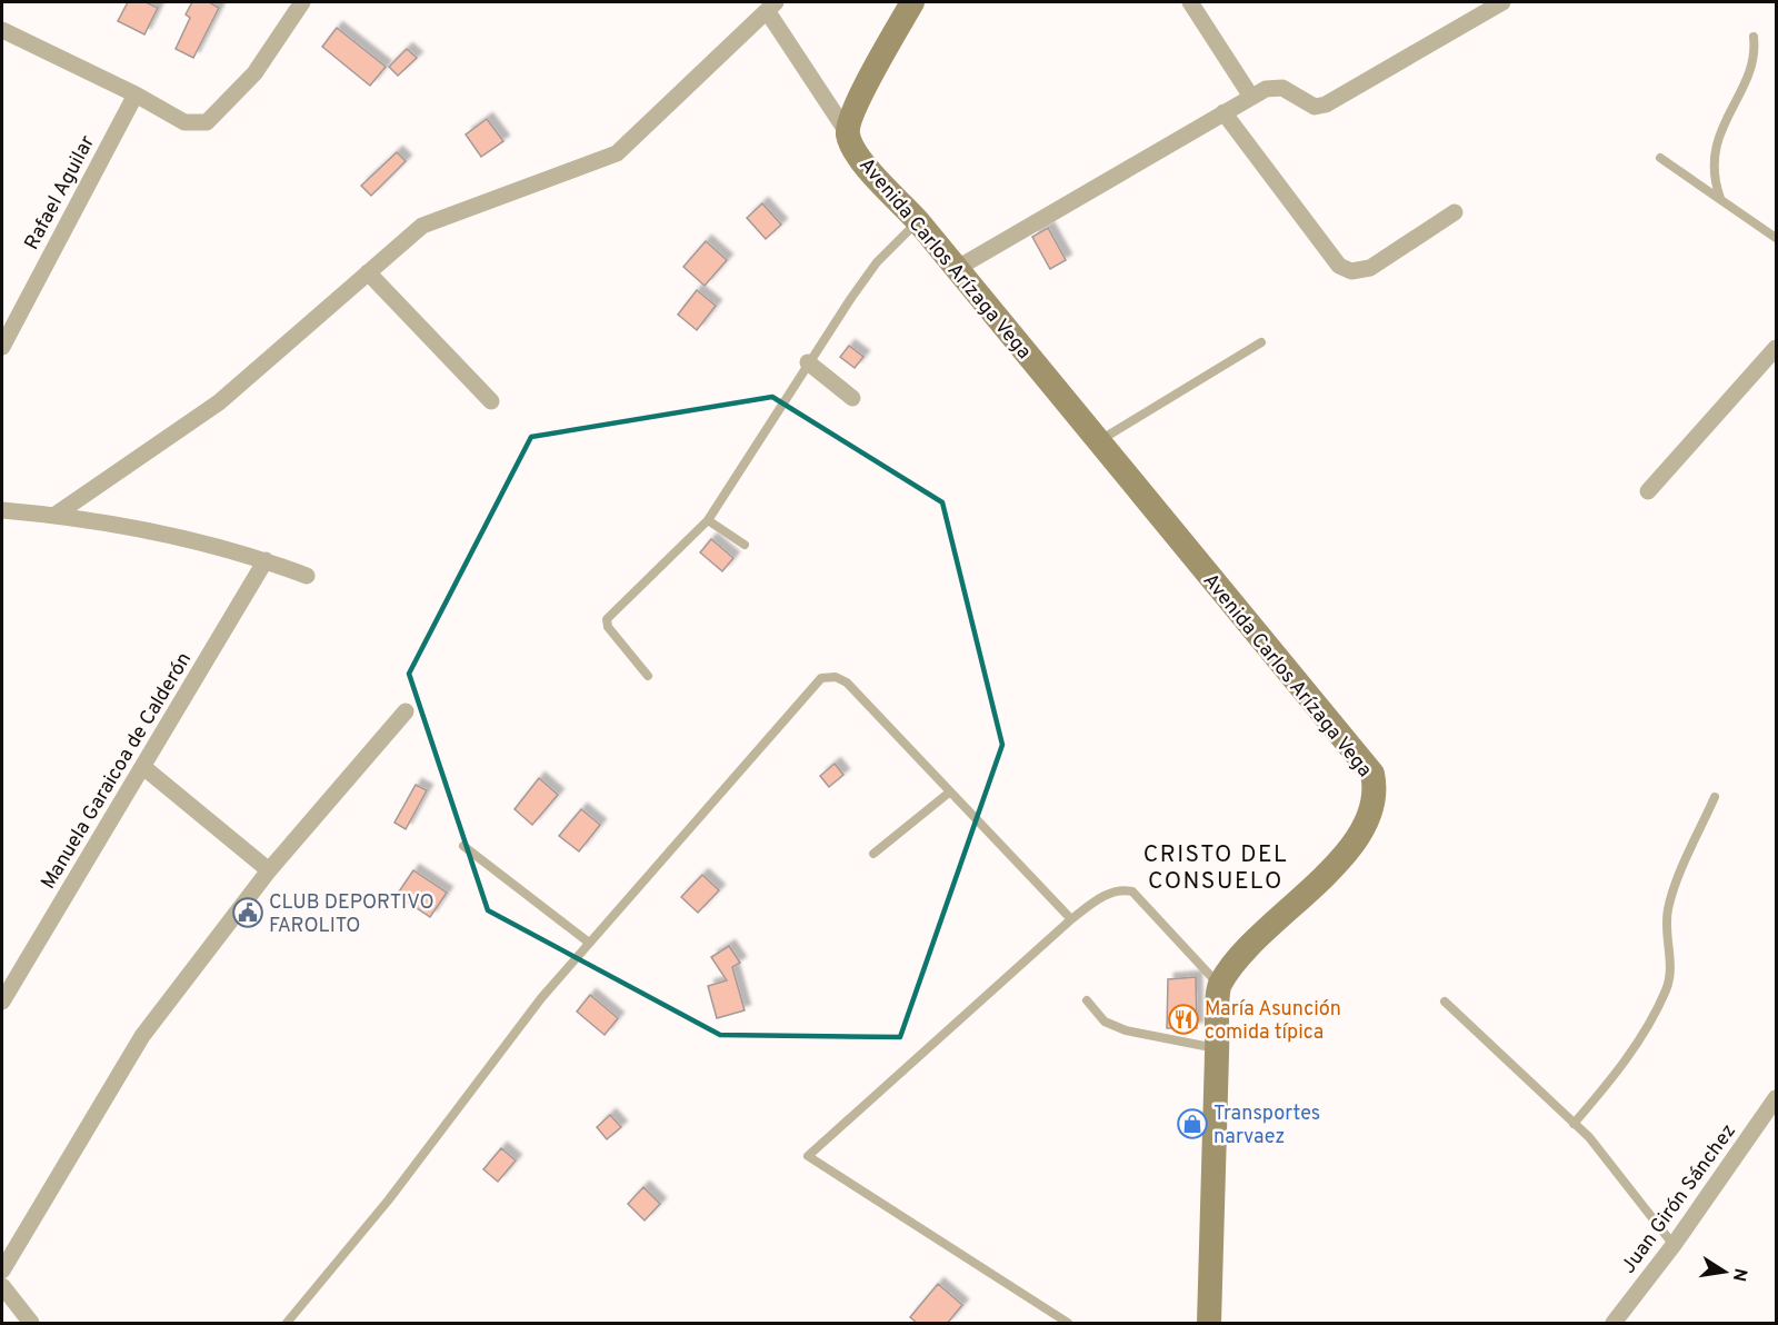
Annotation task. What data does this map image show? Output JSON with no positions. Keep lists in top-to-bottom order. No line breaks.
{"streets":{"street":["Rafael Aguilar","Avenida Carlos Arízaga Vega","Manuela Garaicoa de Calderón","Juan Girón Sánchez"]},"districts":["CRISTO DEL CONSUELO"],"places":{"public building":["CLUB DEPORTIVO FAROLITO"],"restaurant":["María Asunción comida típica"],"shop":["Transportes narvaez"]},"north":"right"}
